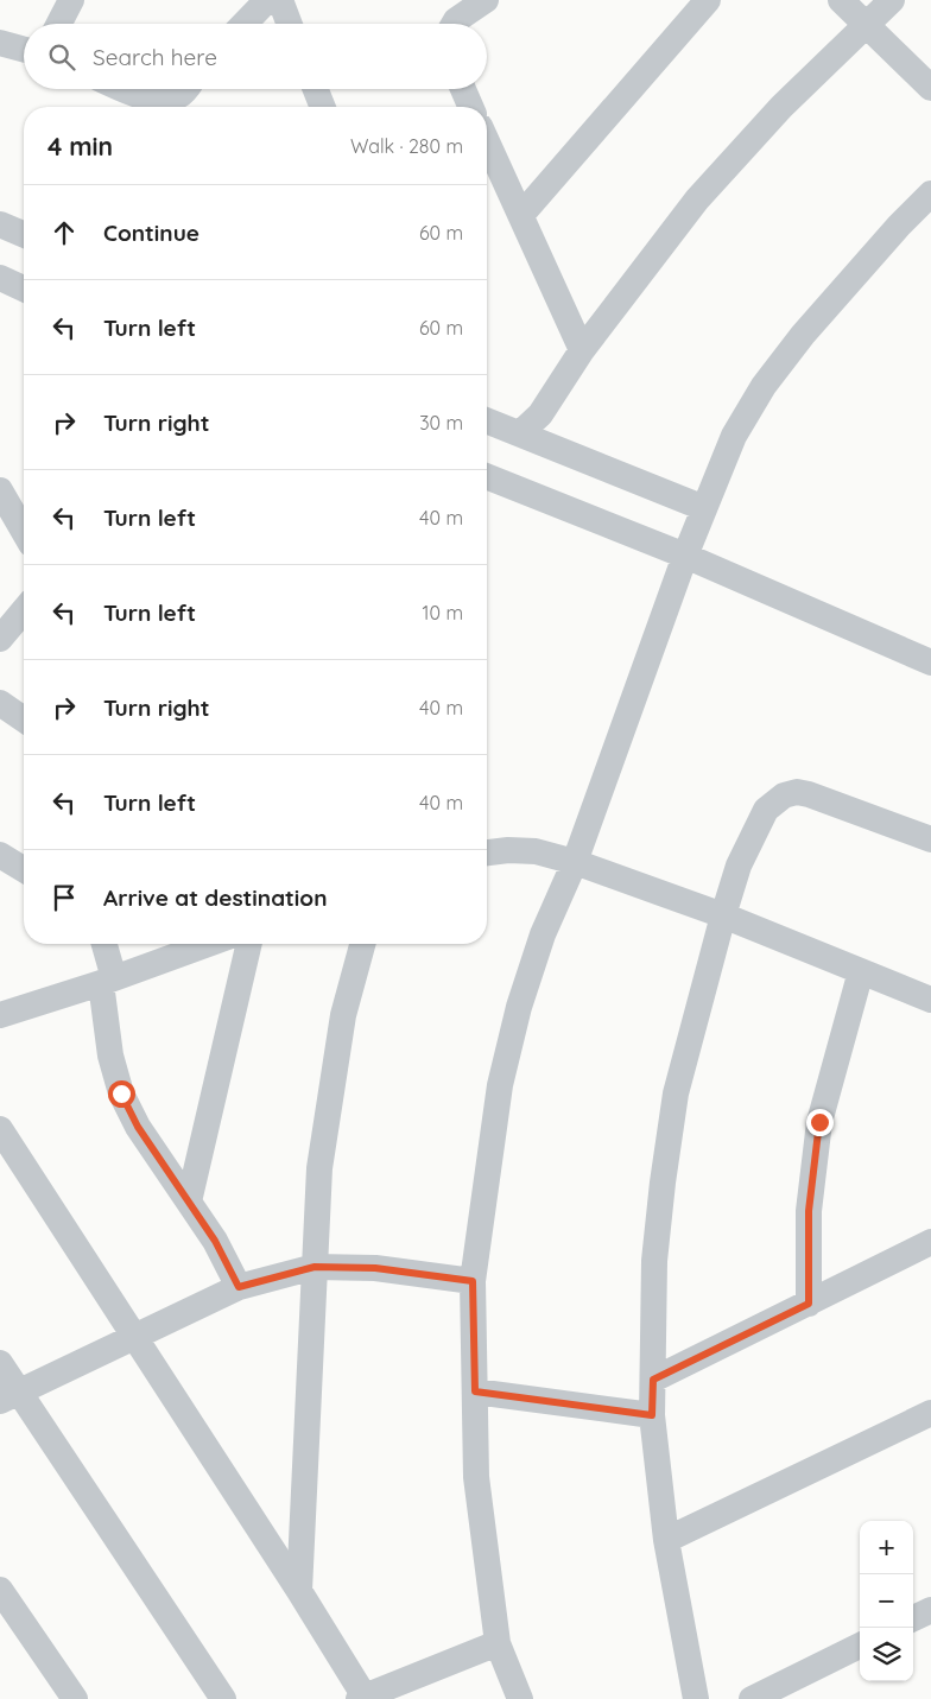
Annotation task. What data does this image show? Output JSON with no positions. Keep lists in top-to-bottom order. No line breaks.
{"page":{"search":"Search here","heading":["4 min","Walk · 280 m"],"list":[["Continue","60 m"],["Turn left","60 m"],["Turn right","30 m"],["Turn left","40 m"],["Turn left","10 m"],["Turn right","40 m"],["Turn left","40 m"],"Arrive at destination"],"map_buttons":["+","−"]}}
